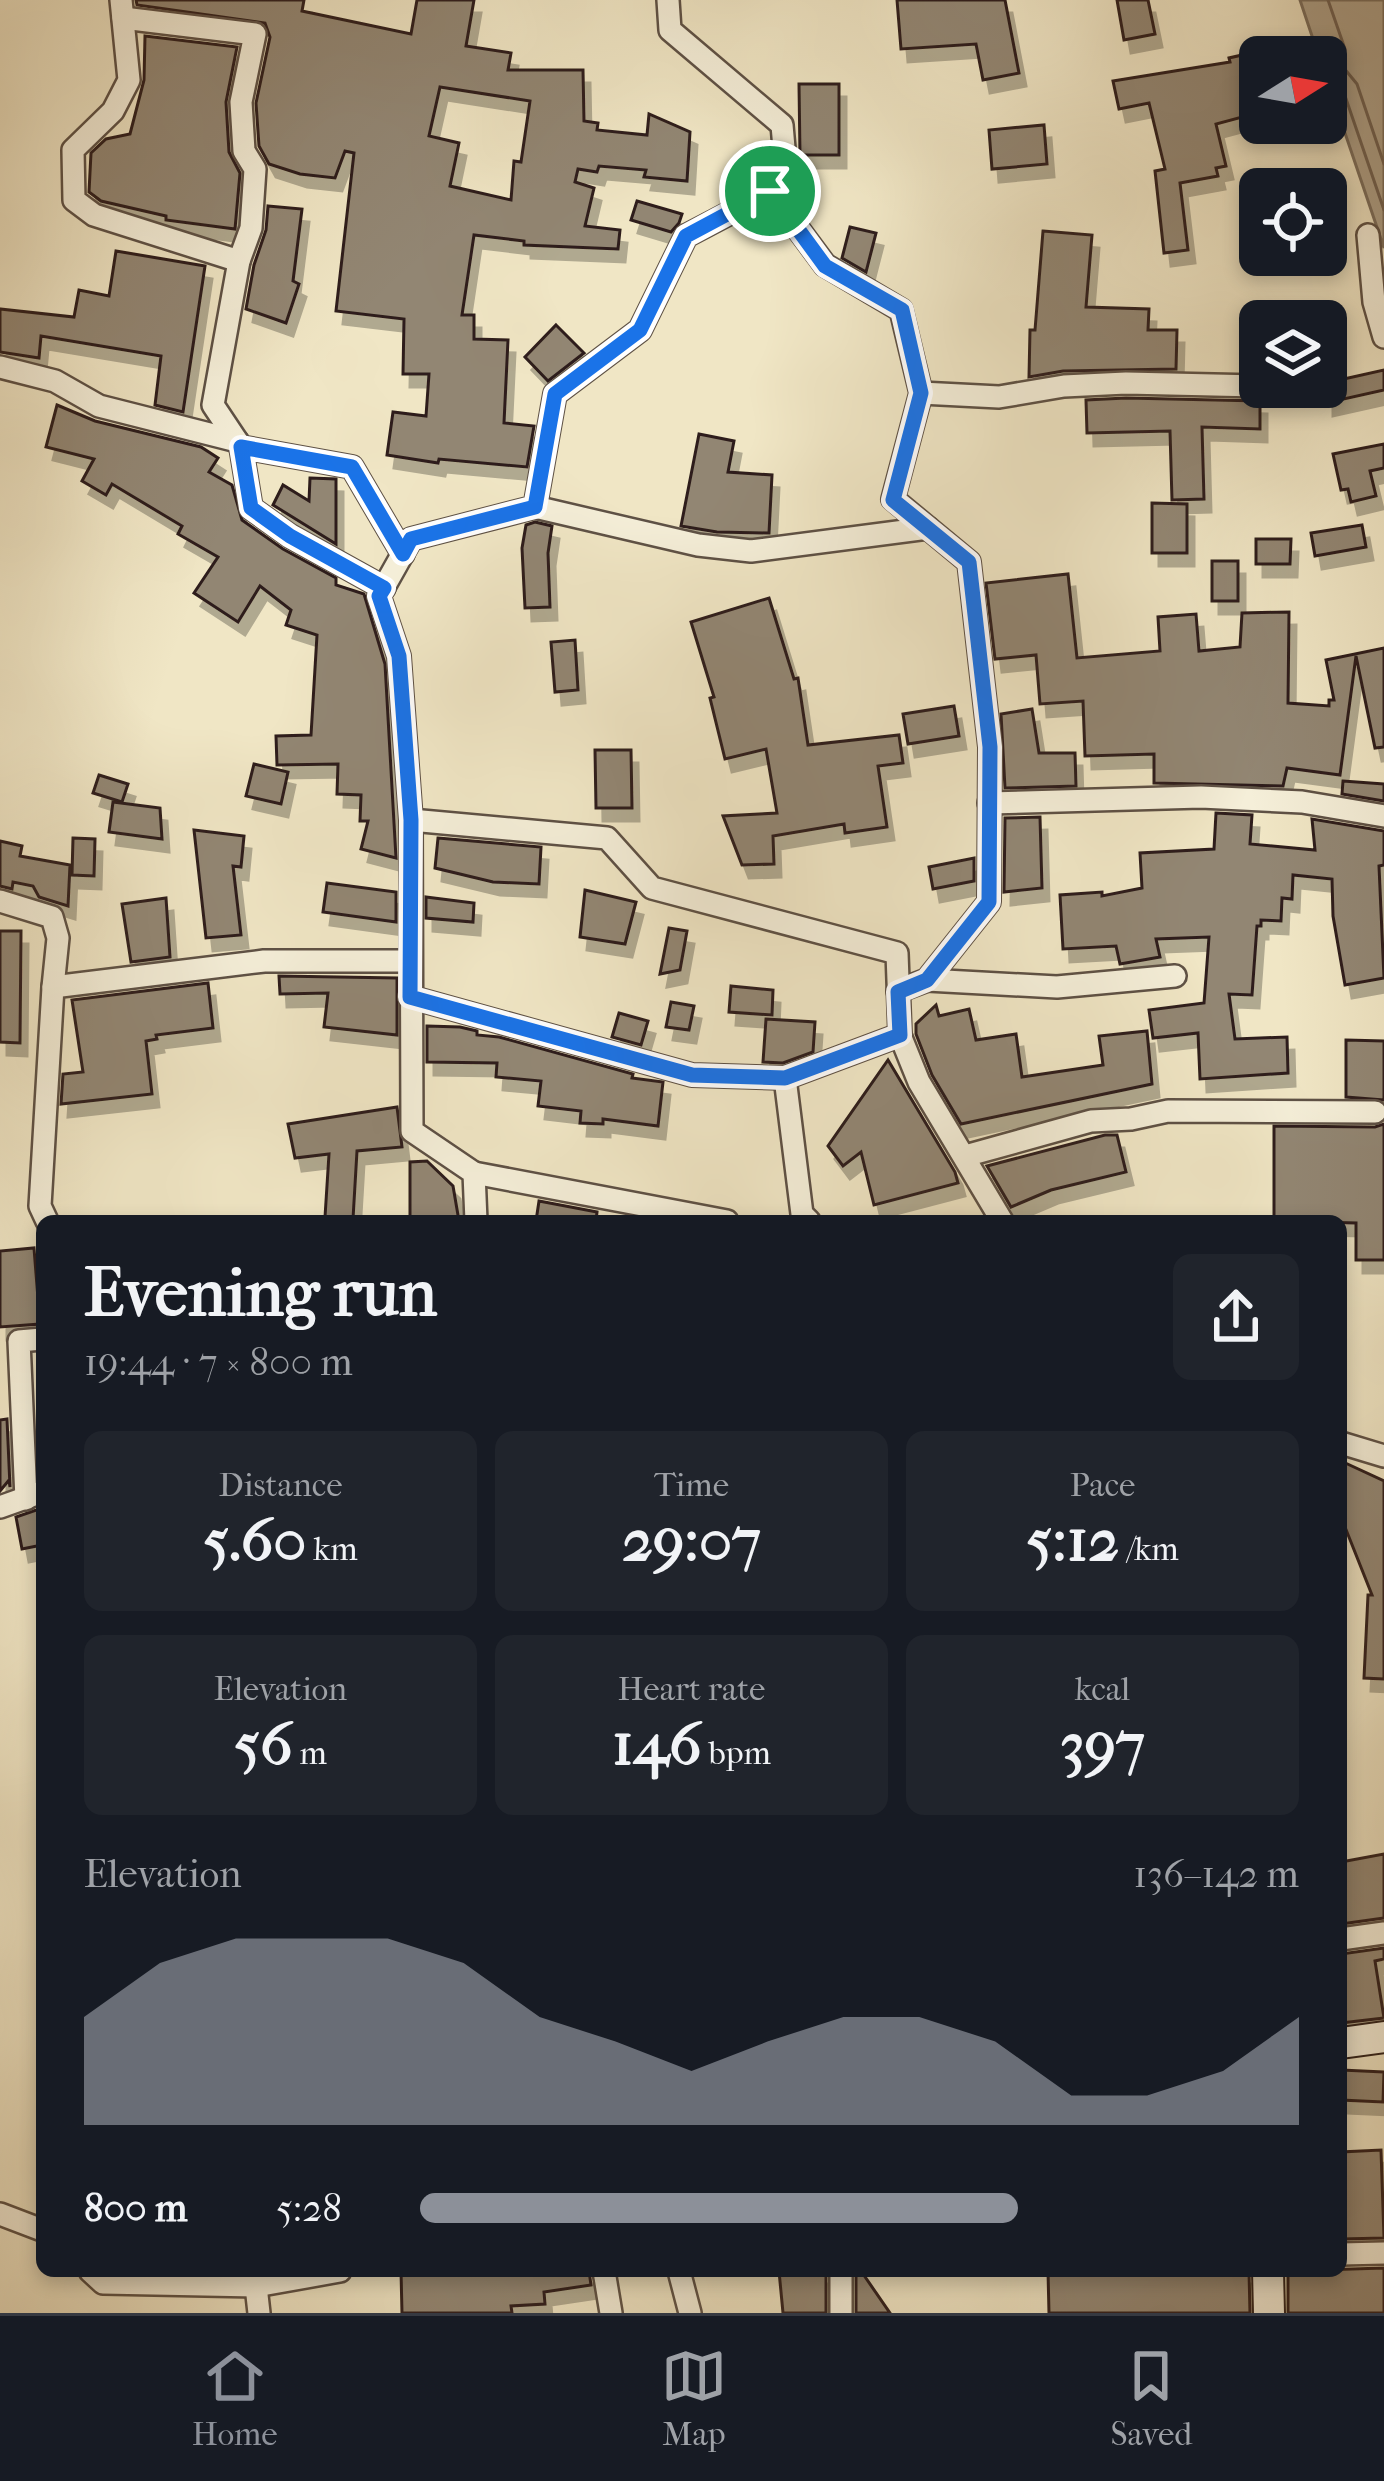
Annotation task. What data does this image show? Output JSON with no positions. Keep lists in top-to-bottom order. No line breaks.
{"north":"right","page":{"heading":["Evening run","19:44 · 7 × 800 m"],"stats":[["Distance","5.60 km"],["Time","29:07"],["Pace","5:12 /km"],["Elevation","56 m"],["Heart rate","146 bpm"],["kcal","397"]],"chart":["Elevation","136–142 m"],"list":[{"name":"800 m","note":"5:28"}],"tabs":["Home","Map","Saved"]}}
